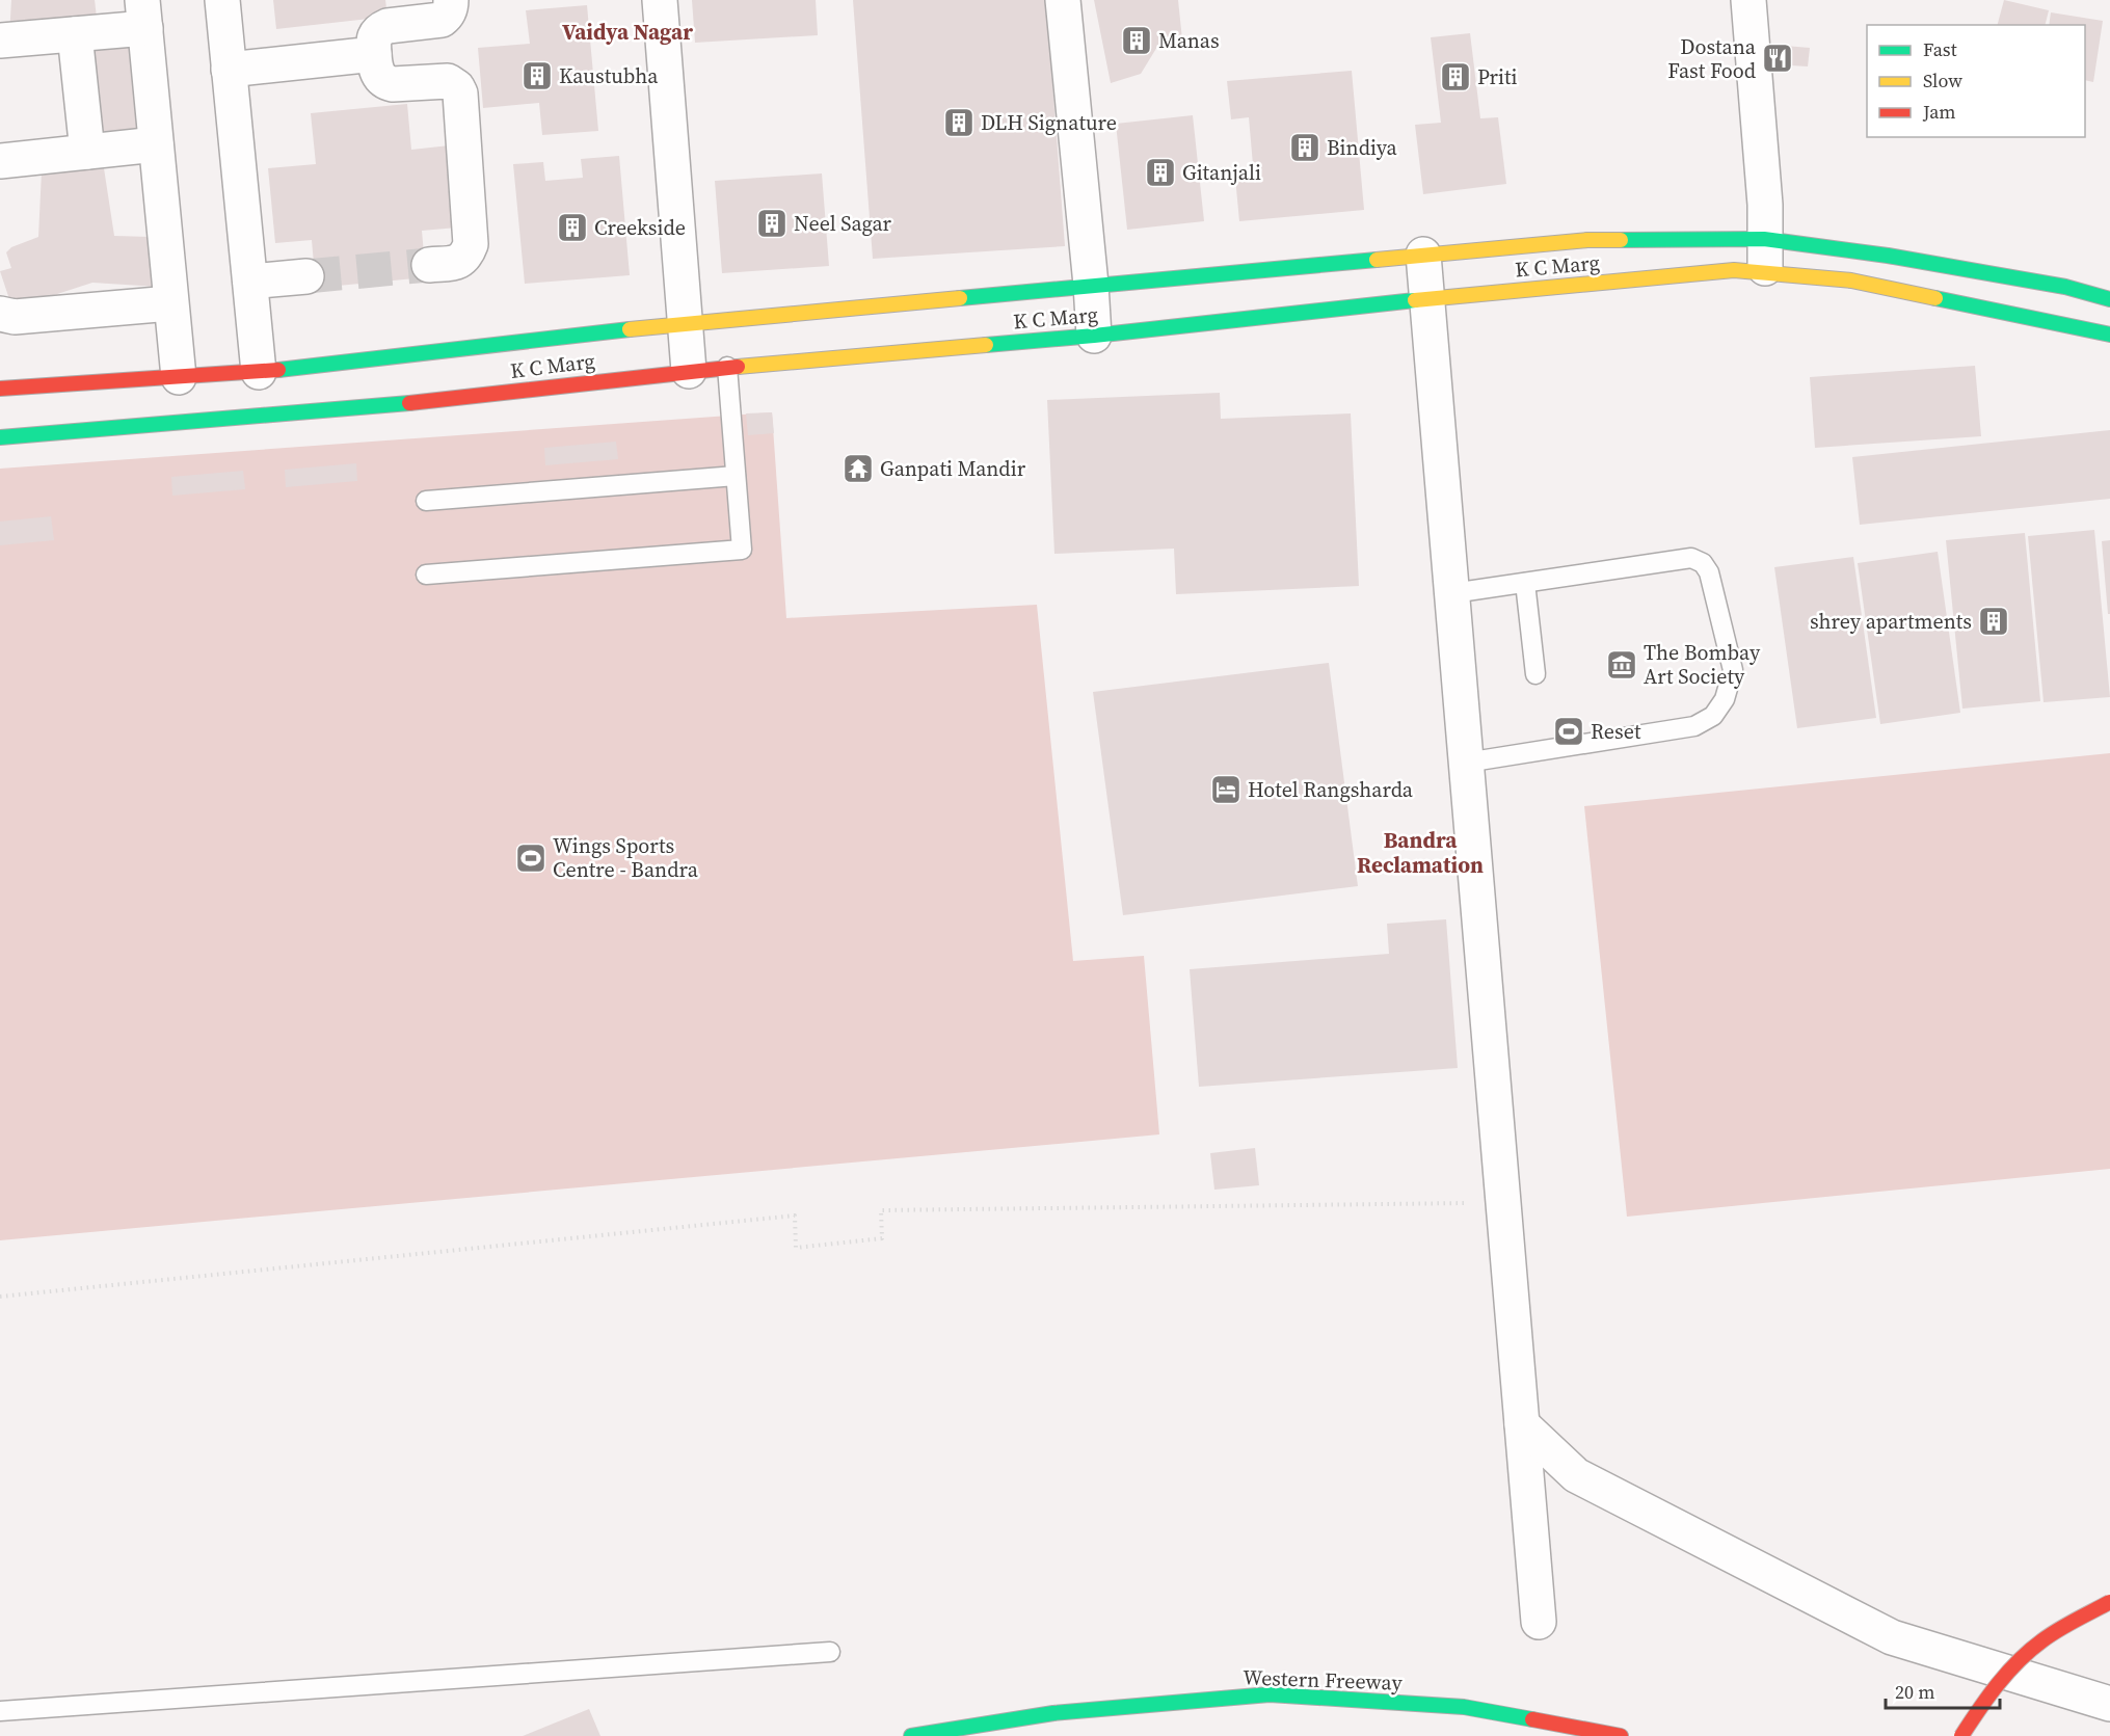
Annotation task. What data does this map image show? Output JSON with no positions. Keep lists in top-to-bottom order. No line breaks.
{"streets":{"main road":["K C Marg","Western Freeway"]},"districts":["Vaidya Nagar","Bandra Reclamation"],"places":{"building":["Manas","Kaustubha","Priti","DLH Signature","Bindiya","Gitanjali","Neel Sagar","Creekside","shrey apartments"],"restaurant":["Dostana Fast Food"],"temple":["Ganpati Mandir"],"museum":["The Bombay Art Society"],"sports":["Reset","Wings Sports Centre - Bandra"],"hotel":["Hotel Rangsharda"]},"legend":["Fast","Slow","Jam"],"scale_bar":"20 m"}
